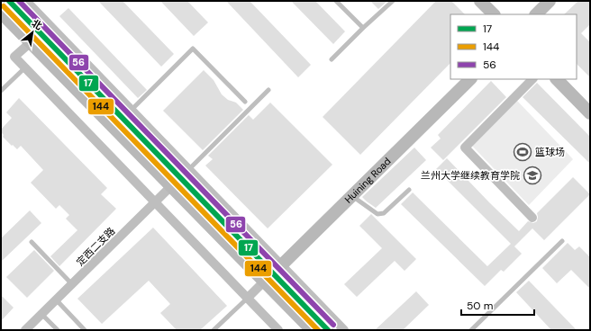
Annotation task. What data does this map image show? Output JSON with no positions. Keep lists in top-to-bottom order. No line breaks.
{"streets":{"main road":["Huining Road"],"street":["定西二支路"]},"places":{"sports":["篮球场"],"school or university":["兰州大学继续教育学院"]},"lines":["transit line 17","transit line 56","transit line 144"],"legend":["17","144","56"],"scale_bar":"50 m","north":"top right"}
